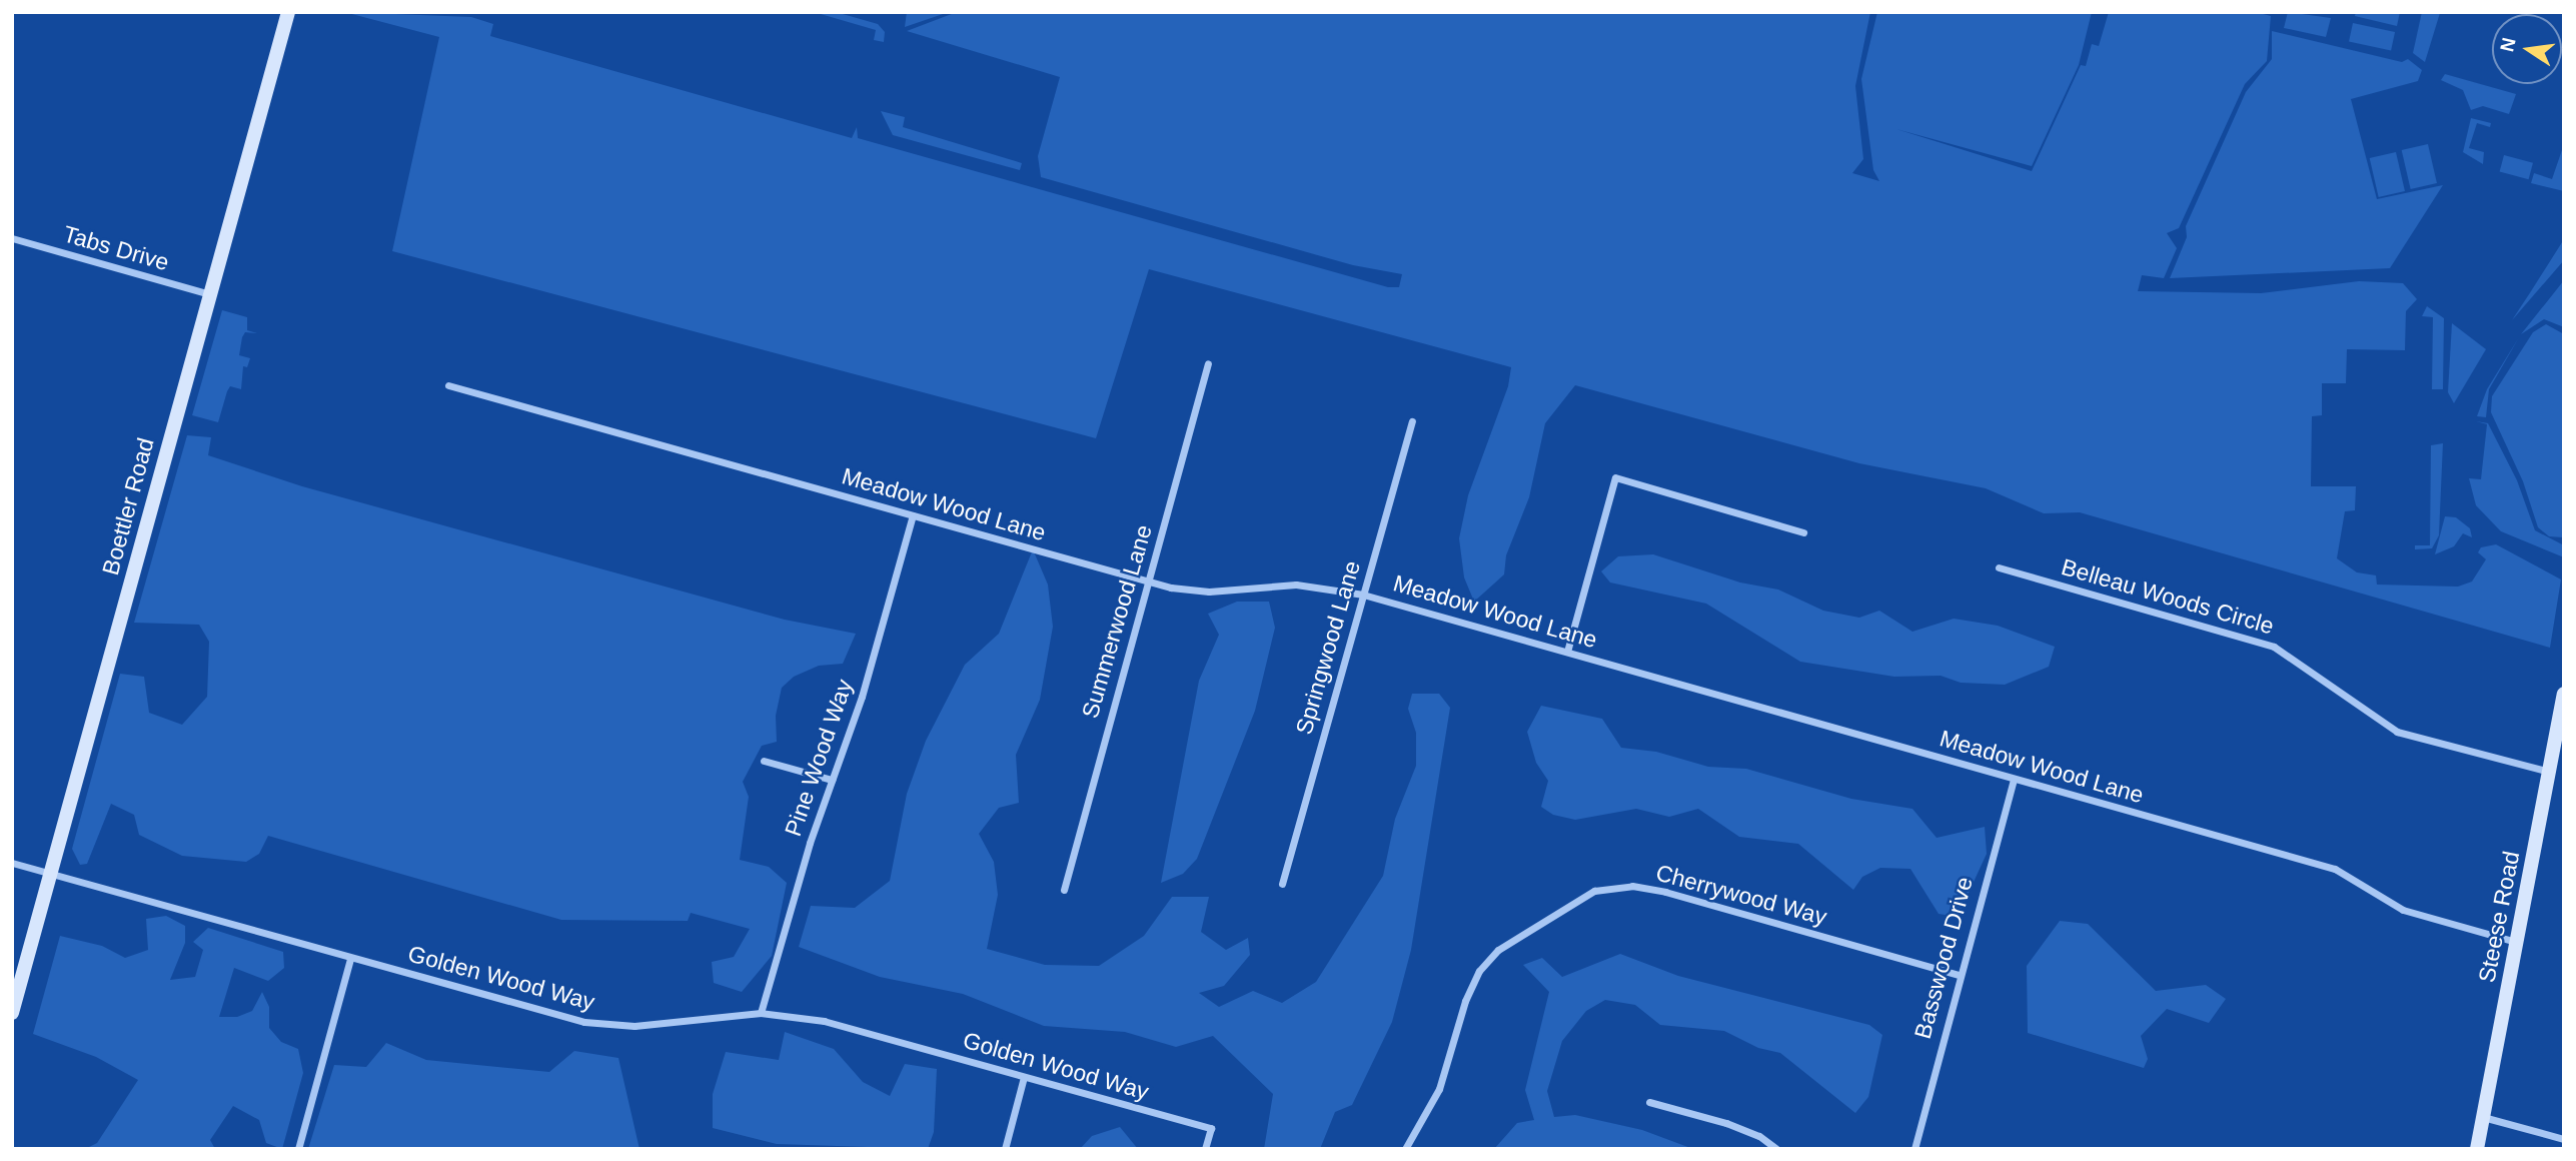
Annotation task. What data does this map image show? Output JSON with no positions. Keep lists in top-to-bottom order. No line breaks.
{"streets":{"street":["Tabs Drive","Meadow Wood Lane","Boettler Road","Belleau Woods Circle","Summerwood Lane","Springwood Lane","Pine Wood Way","Cherrywood Way","Steese Road","Basswood Drive","Golden Wood Way"]},"crossings":[["Tabs Drive","Boettler Road"],["Meadow Wood Lane","Summerwood Lane"],["Meadow Wood Lane","Springwood Lane"],["Meadow Wood Lane","Pine Wood Way"],["Meadow Wood Lane","Steese Road"],["Meadow Wood Lane","Basswood Drive"],["Boettler Road","Golden Wood Way"],["Belleau Woods Circle","Steese Road"],["Pine Wood Way","Golden Wood Way"],["Cherrywood Way","Basswood Drive"]],"north":"left"}
